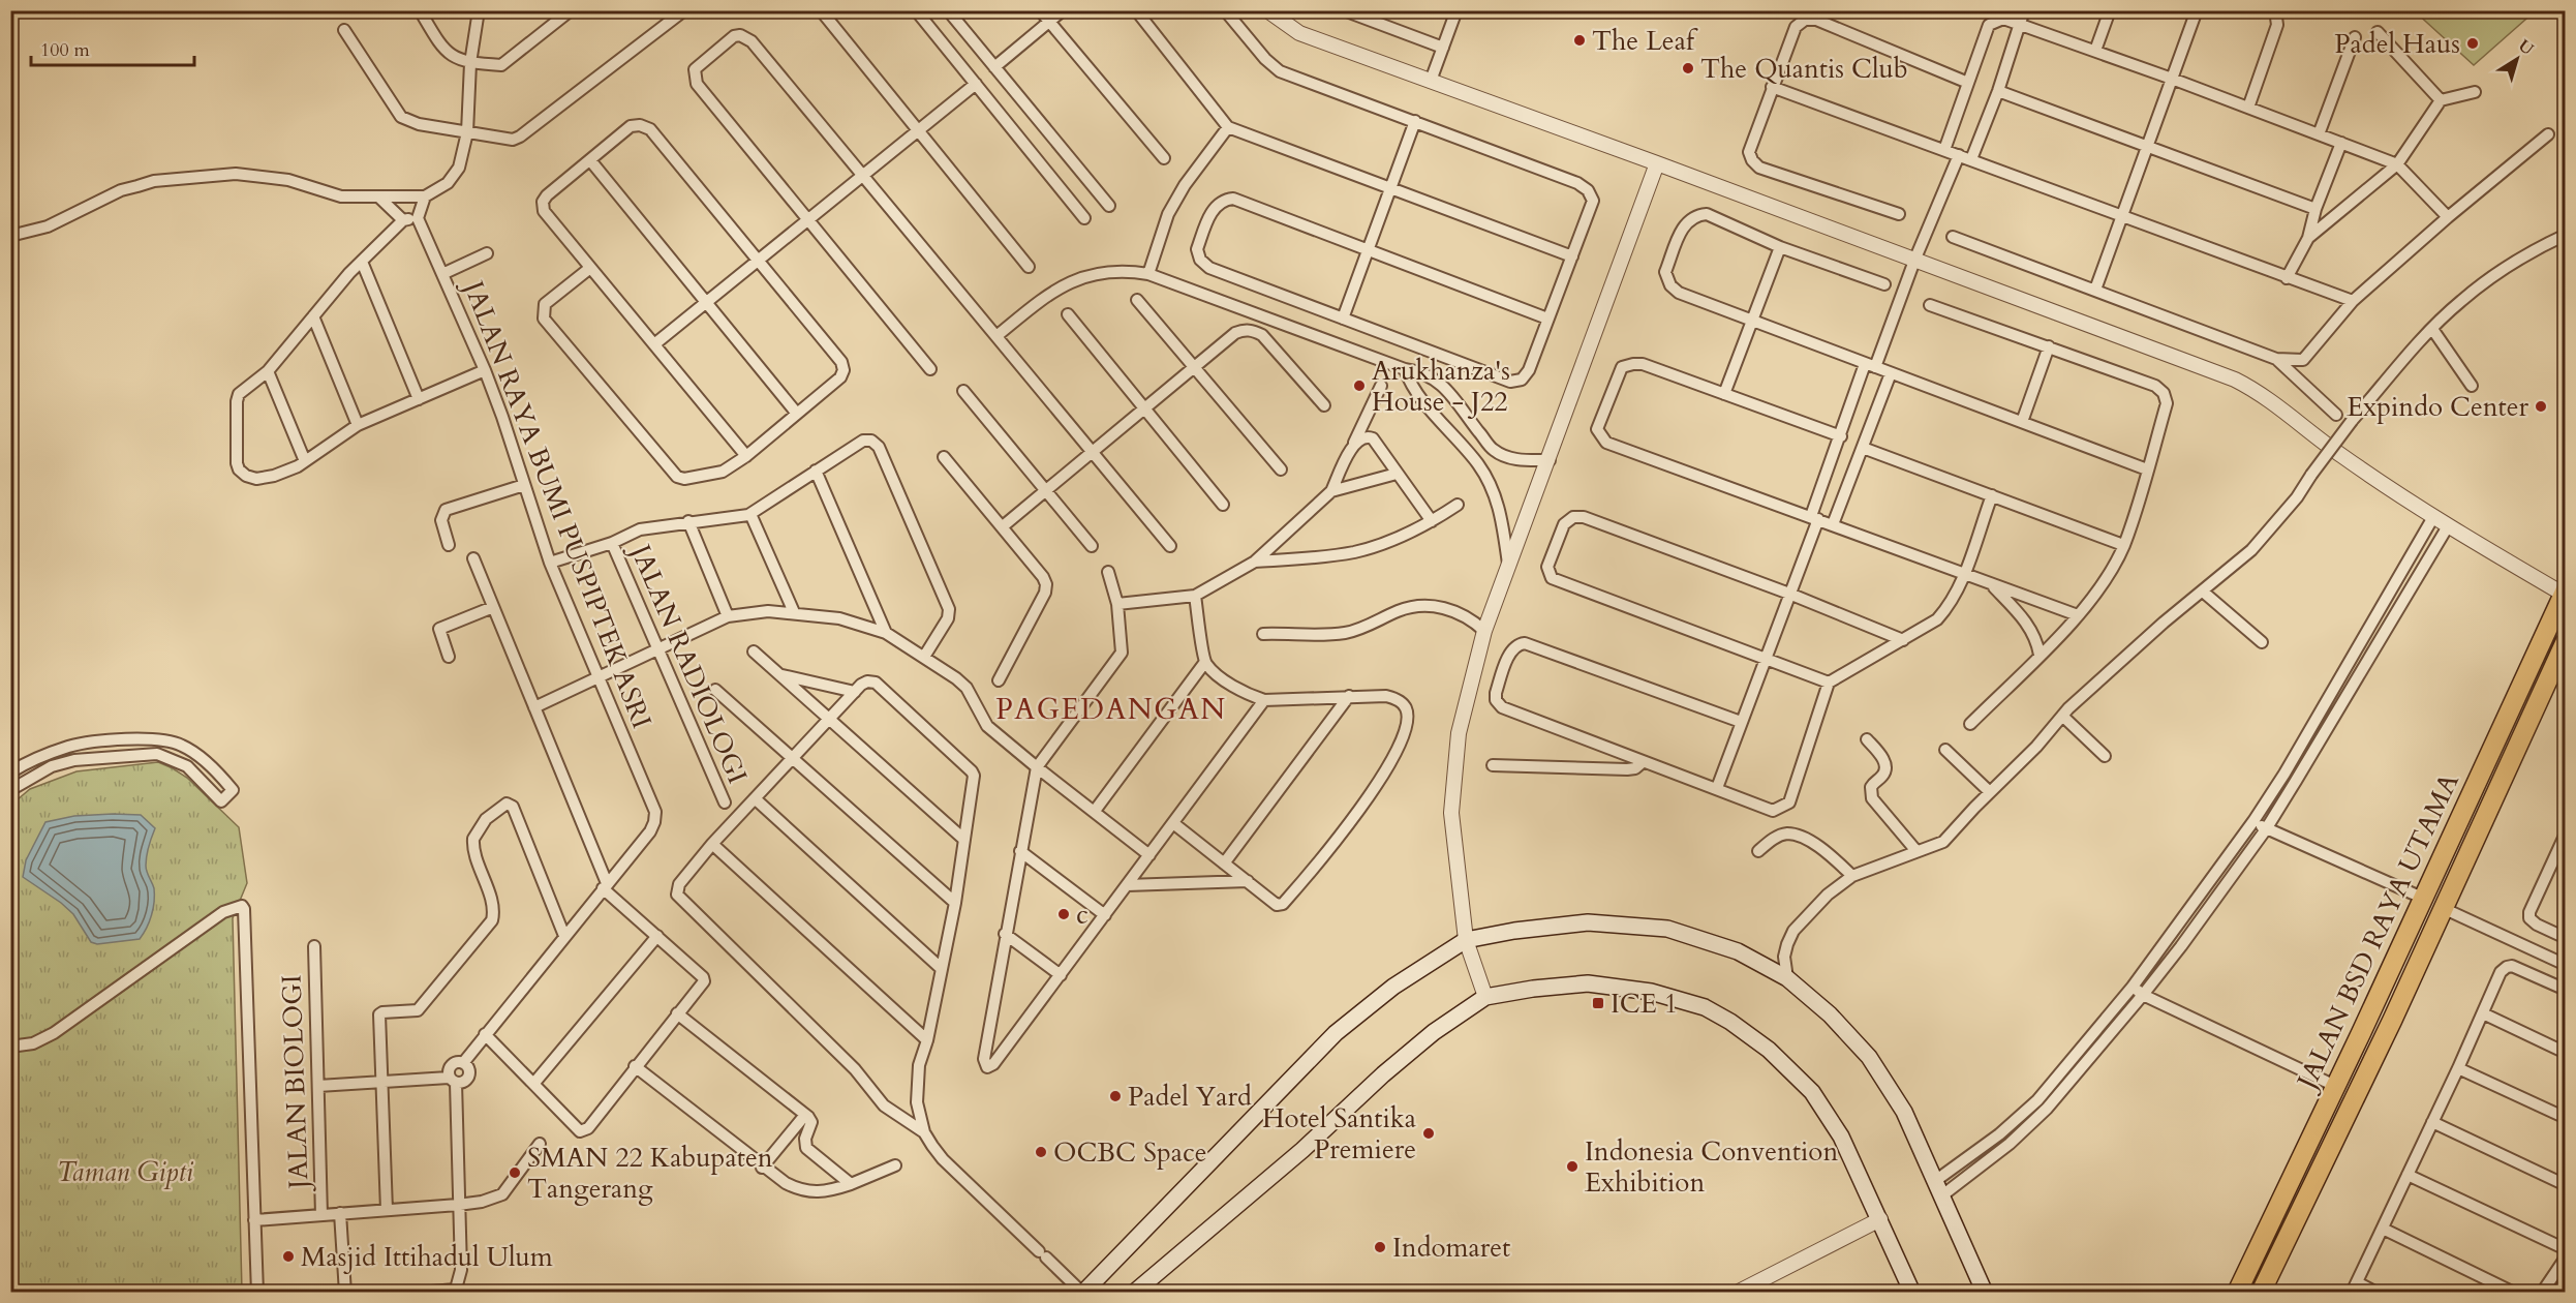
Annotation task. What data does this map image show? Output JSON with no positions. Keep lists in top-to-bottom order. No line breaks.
{"streets":{"main road":["JALAN BSD RAYA UTAMA"],"street":["JALAN RAYA BUMI PUSPIPTEK ASRI","JALAN RADIOLOGI","JALAN BIOLOGI"]},"districts":["PAGEDANGAN"],"parks":["Taman Gipti"],"places":{"other":["The Leaf","Padel Haus","The Quantis Club","Arukhanza's House - J22","Expindo Center","c","Padel Yard","Hotel Santika Premiere","OCBC Space","Indonesia Convention Exhibition","SMAN 22 Kabupaten Tangerang","Indomaret","Masjid Ittihadul Ulum"],"transit":["ICE 1"]},"scale_bar":"100 m","north":"top right"}
